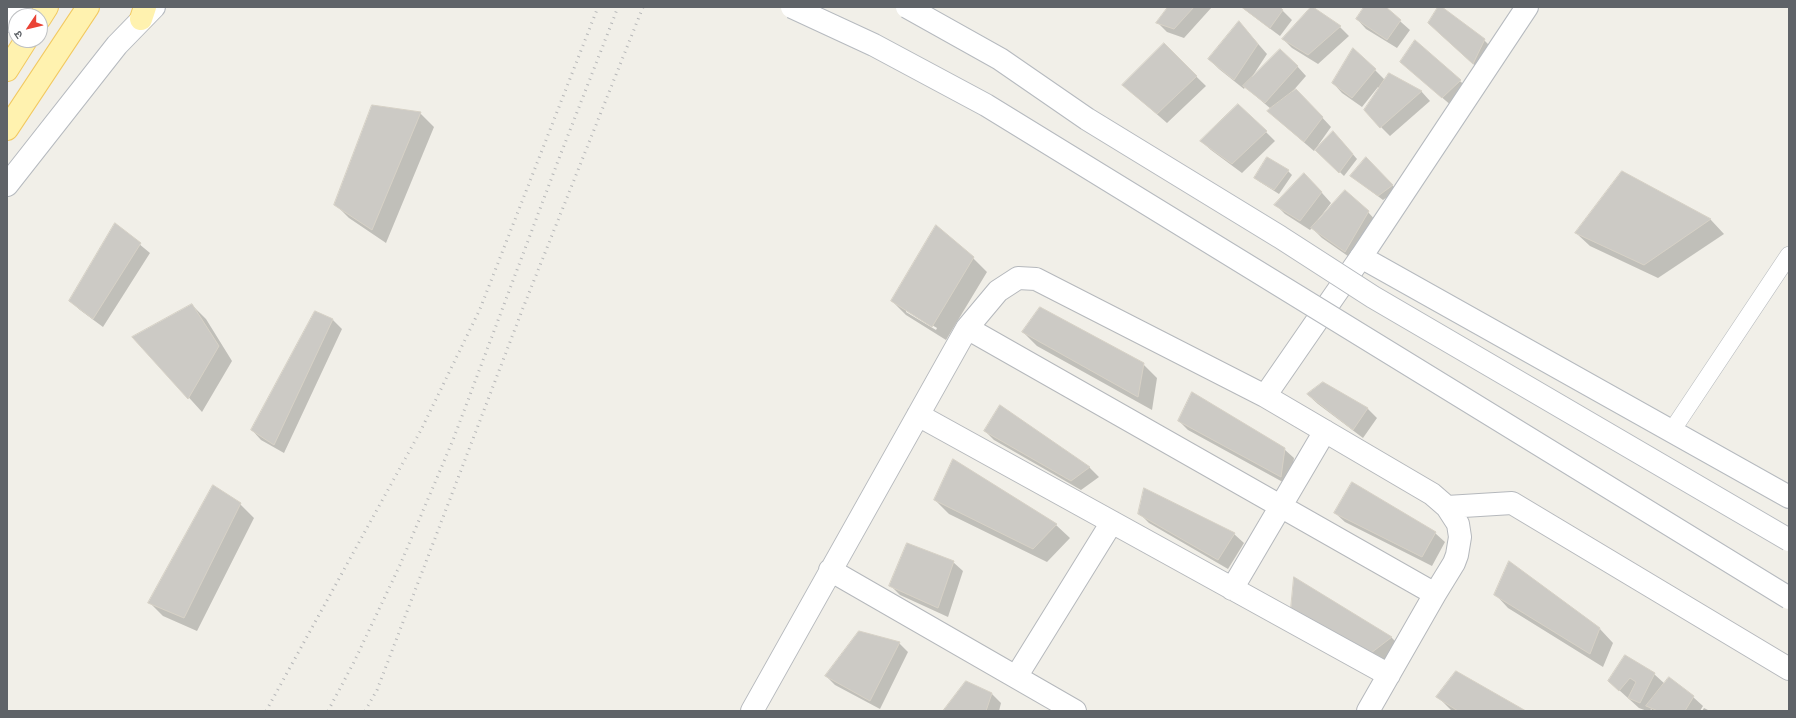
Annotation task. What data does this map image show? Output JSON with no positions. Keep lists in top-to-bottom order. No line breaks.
{"north":"bottom left"}
